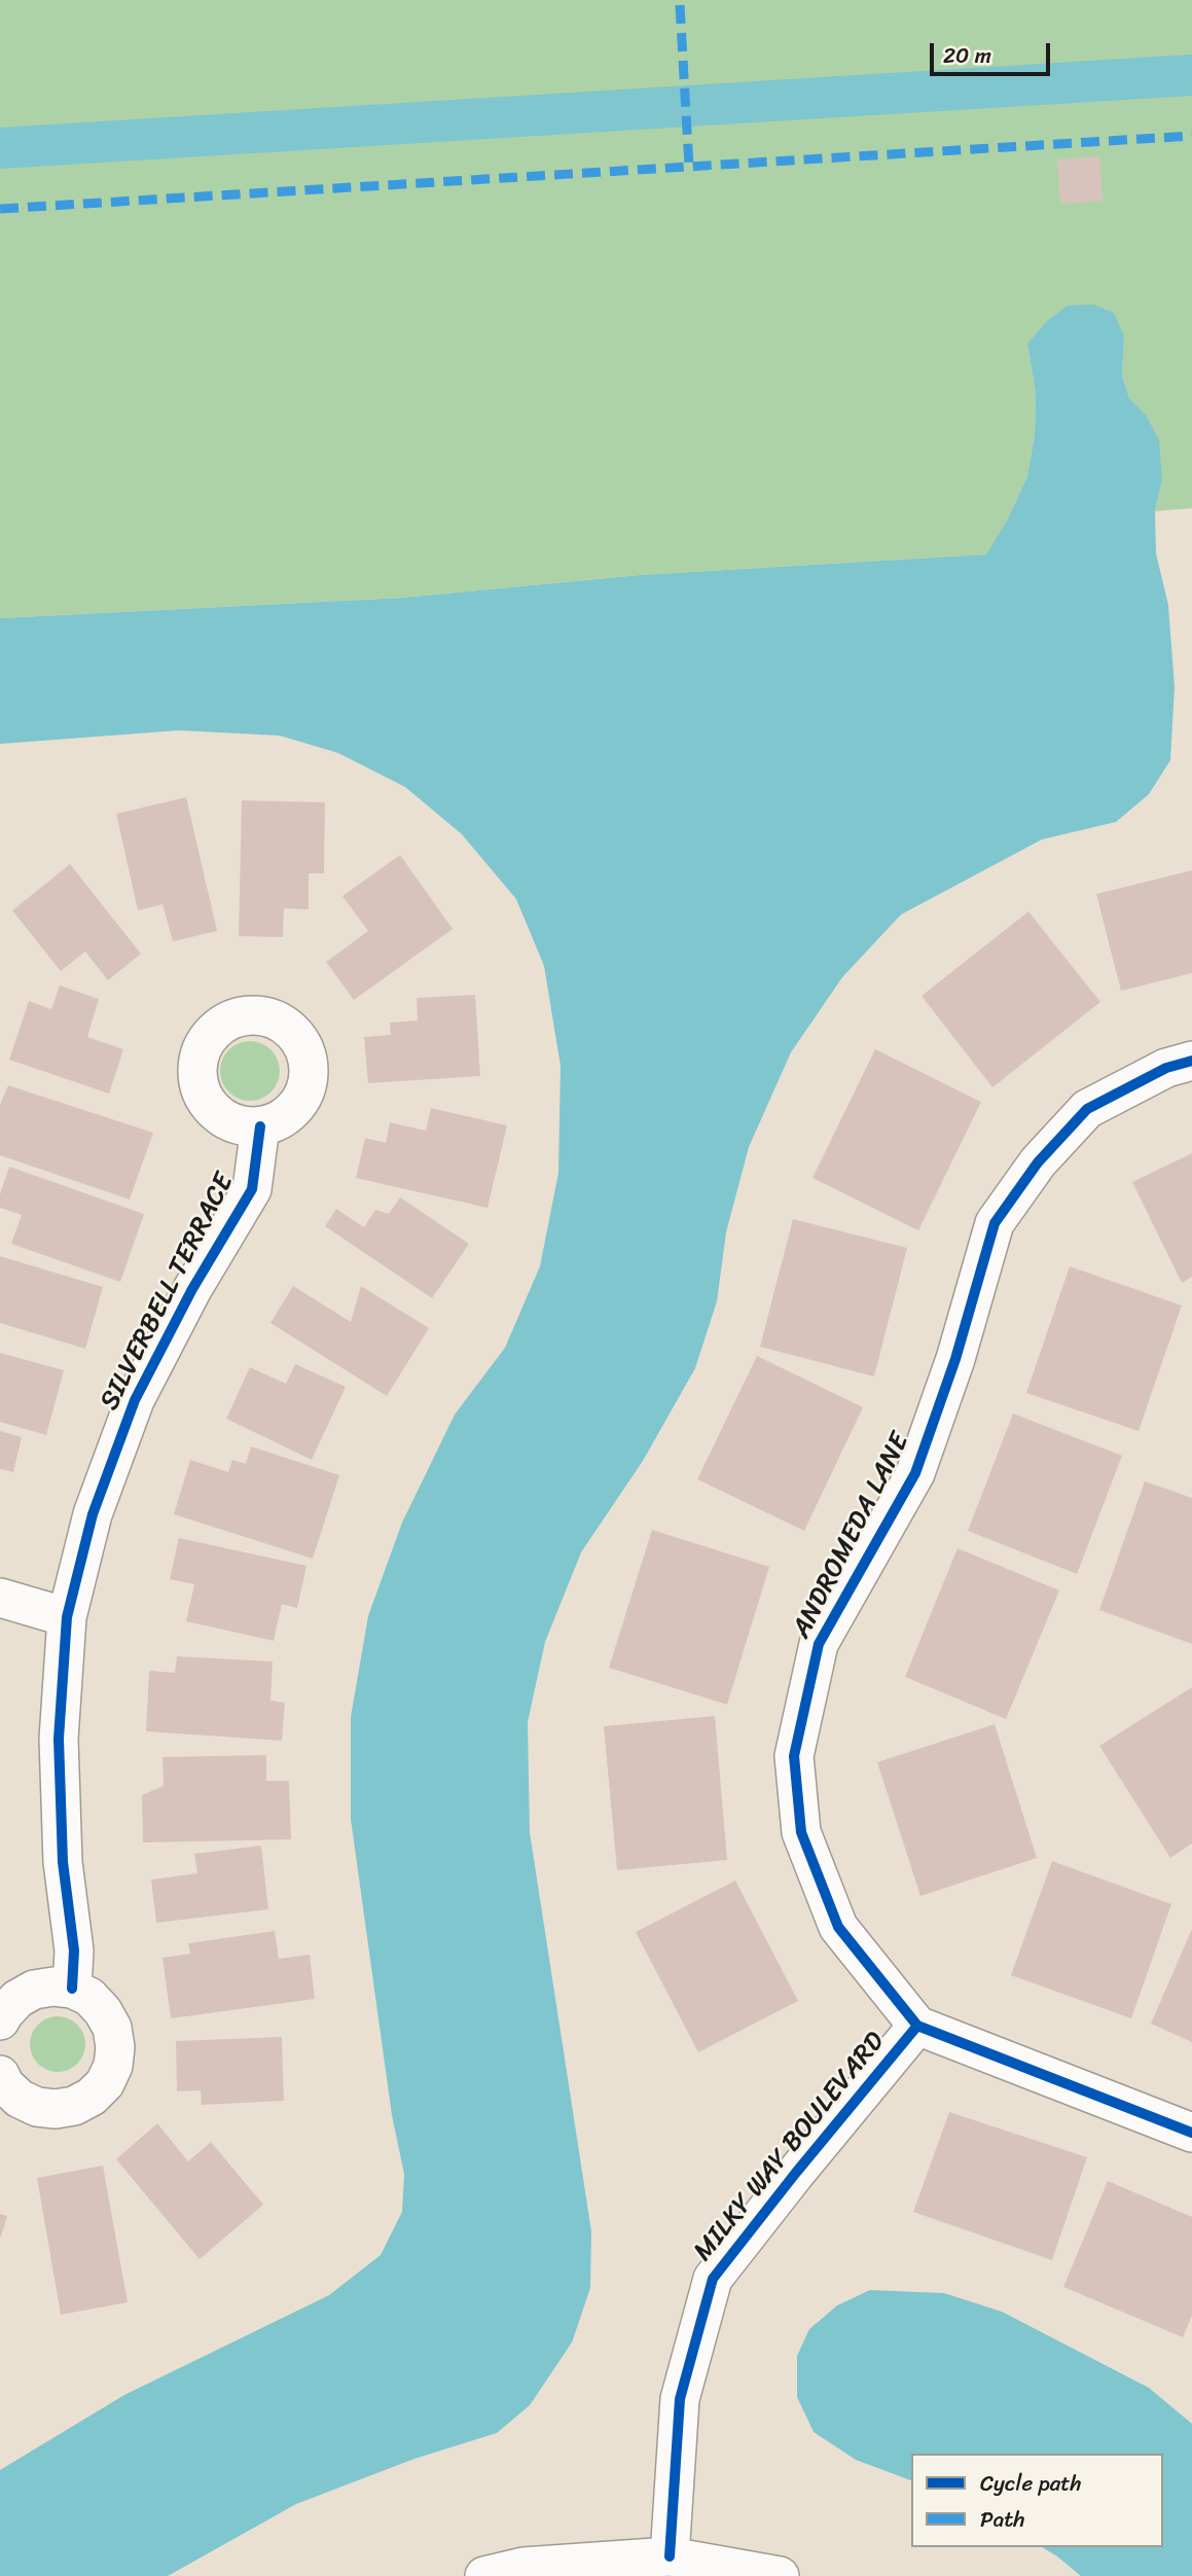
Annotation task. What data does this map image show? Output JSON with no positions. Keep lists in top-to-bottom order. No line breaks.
{"streets":{"street":["SILVERBELL TERRACE","ANDROMEDA LANE","MILKY WAY BOULEVARD"]},"crossings":[["ANDROMEDA LANE","MILKY WAY BOULEVARD"]],"legend":["Cycle path","Path"],"scale_bar":"20 m"}
